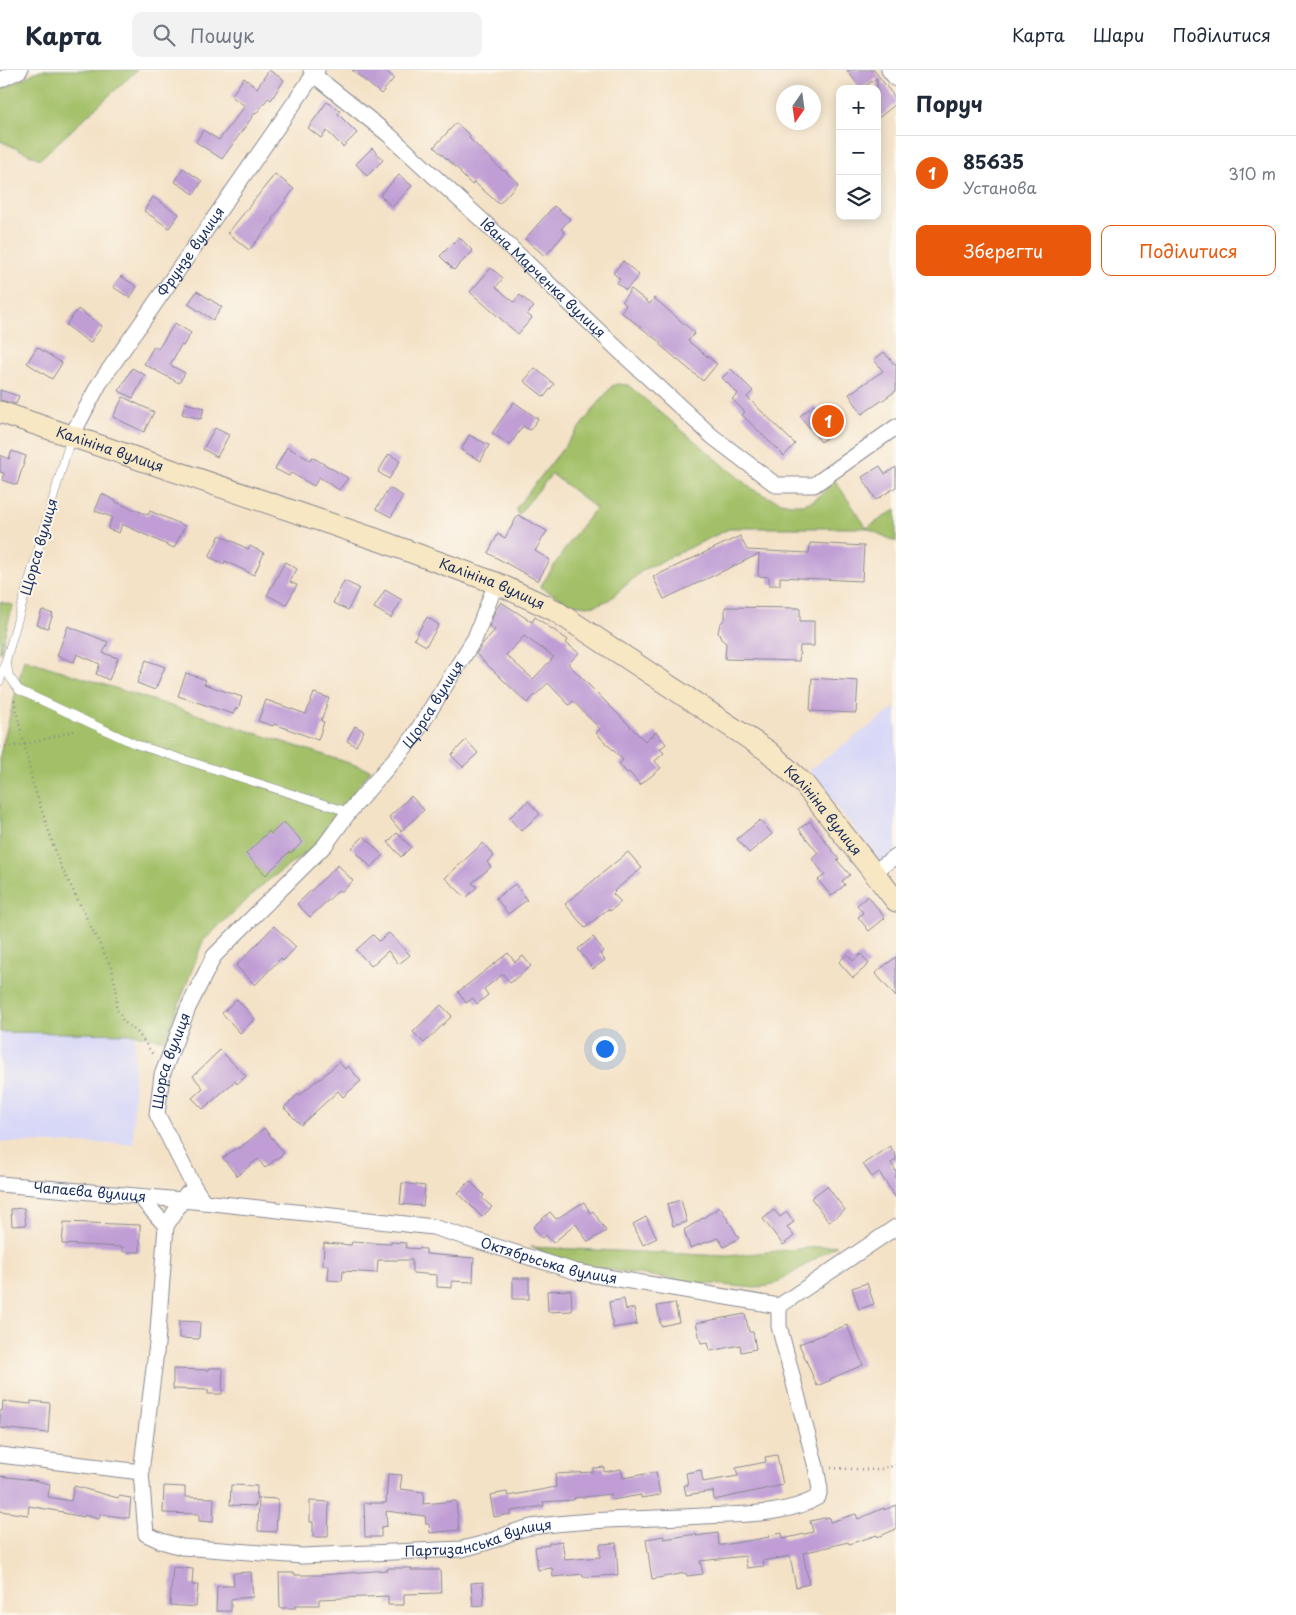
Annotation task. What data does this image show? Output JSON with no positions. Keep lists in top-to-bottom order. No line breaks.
{"streets":{"street":["Фрунзе вулиця","Івана Марченка вулиця","Калініна вулиця","Щорса вулиця","Чапаєва вулиця","Октябрьська вулиця","Партизанська вулиця"]},"crossings":[["Фрунзе вулиця","Івана Марченка вулиця"],["Фрунзе вулиця","Калініна вулиця"],["Фрунзе вулиця","Щорса вулиця"],["Калініна вулиця","Щорса вулиця"],["Щорса вулиця","Октябрьська вулиця"],["Чапаєва вулиця","Октябрьська вулиця"],["Октябрьська вулиця","Партизанська вулиця"]],"north":"bottom","page":{"header":"Карта","search":"Пошук","nav":["Карта","Шари","Поділитися"],"heading":"Поруч","map_buttons":["+","−"],"list":[{"mark":"1","name":"85635","note":"Установа","value":"310 m"}],"buttons":["Зберегти","Поділитися"],"pins":"1"}}
